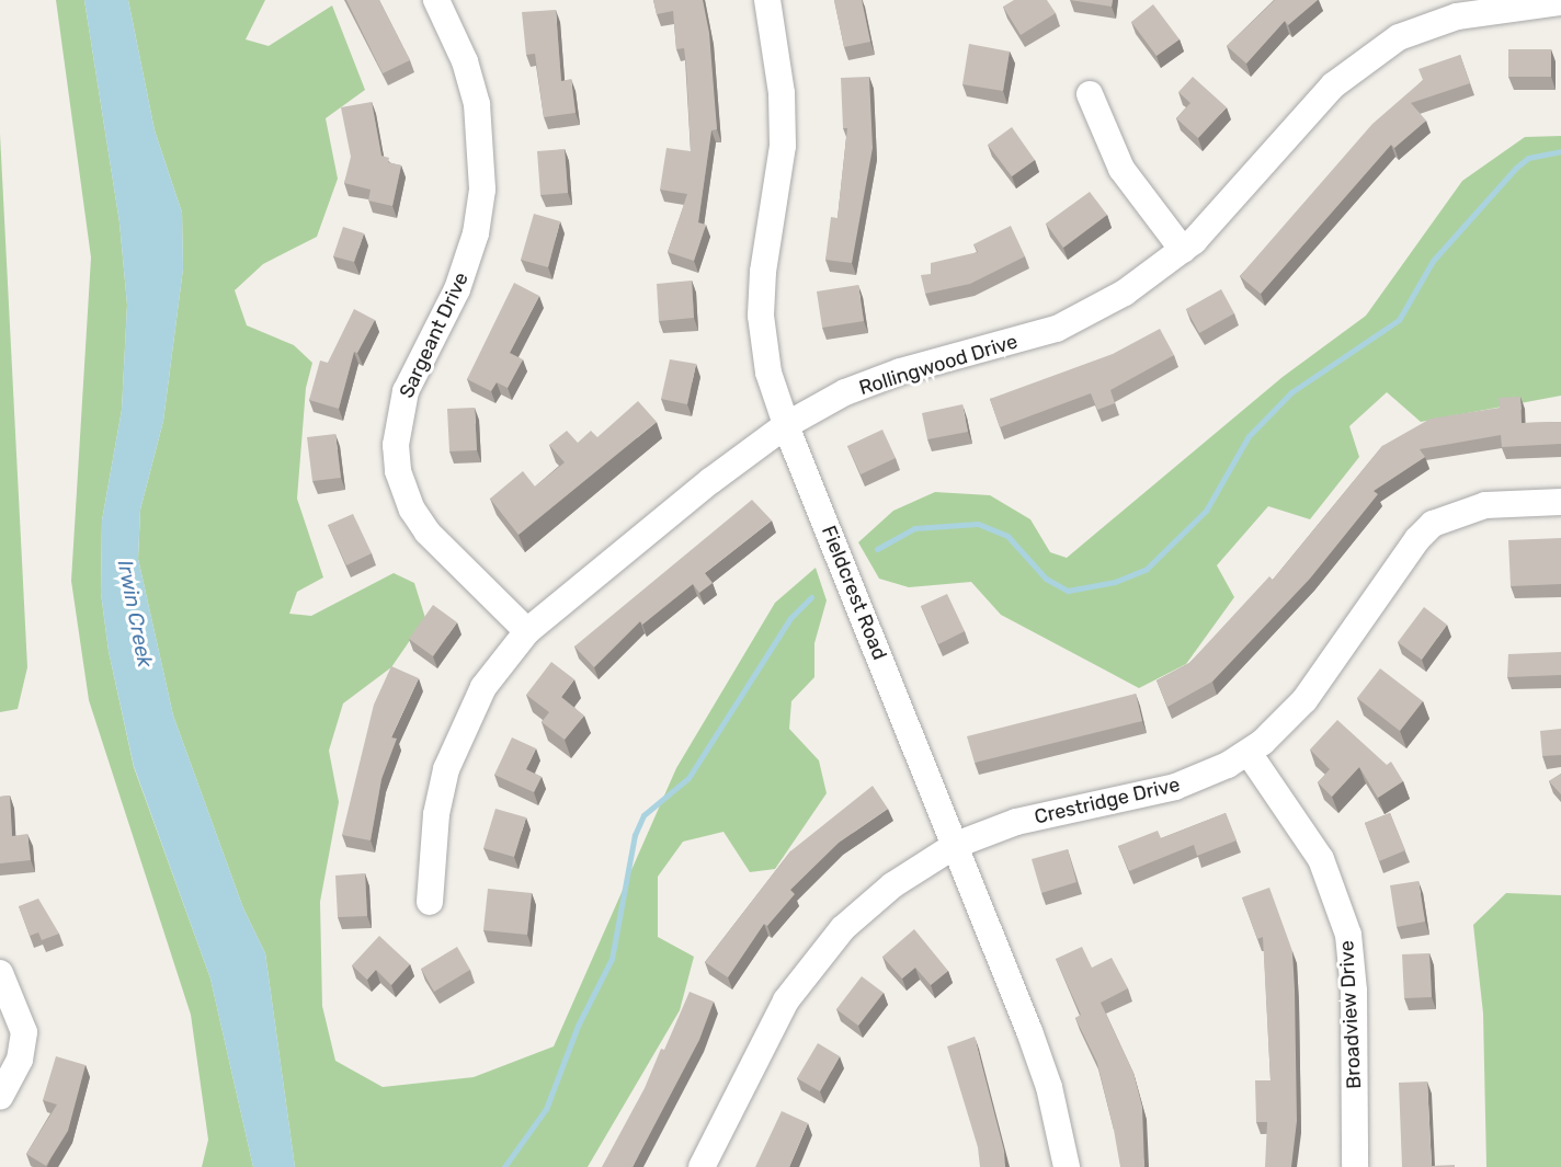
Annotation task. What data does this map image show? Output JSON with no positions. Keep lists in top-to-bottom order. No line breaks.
{"streets":{"street":["Sargeant Drive","Rollingwood Drive","Fieldcrest Road","Crestridge Drive","Broadview Drive"]},"crossings":[["Sargeant Drive","Rollingwood Drive"],["Rollingwood Drive","Fieldcrest Road"],["Fieldcrest Road","Crestridge Drive"],["Crestridge Drive","Broadview Drive"]],"water":["Irwin Creek"]}
